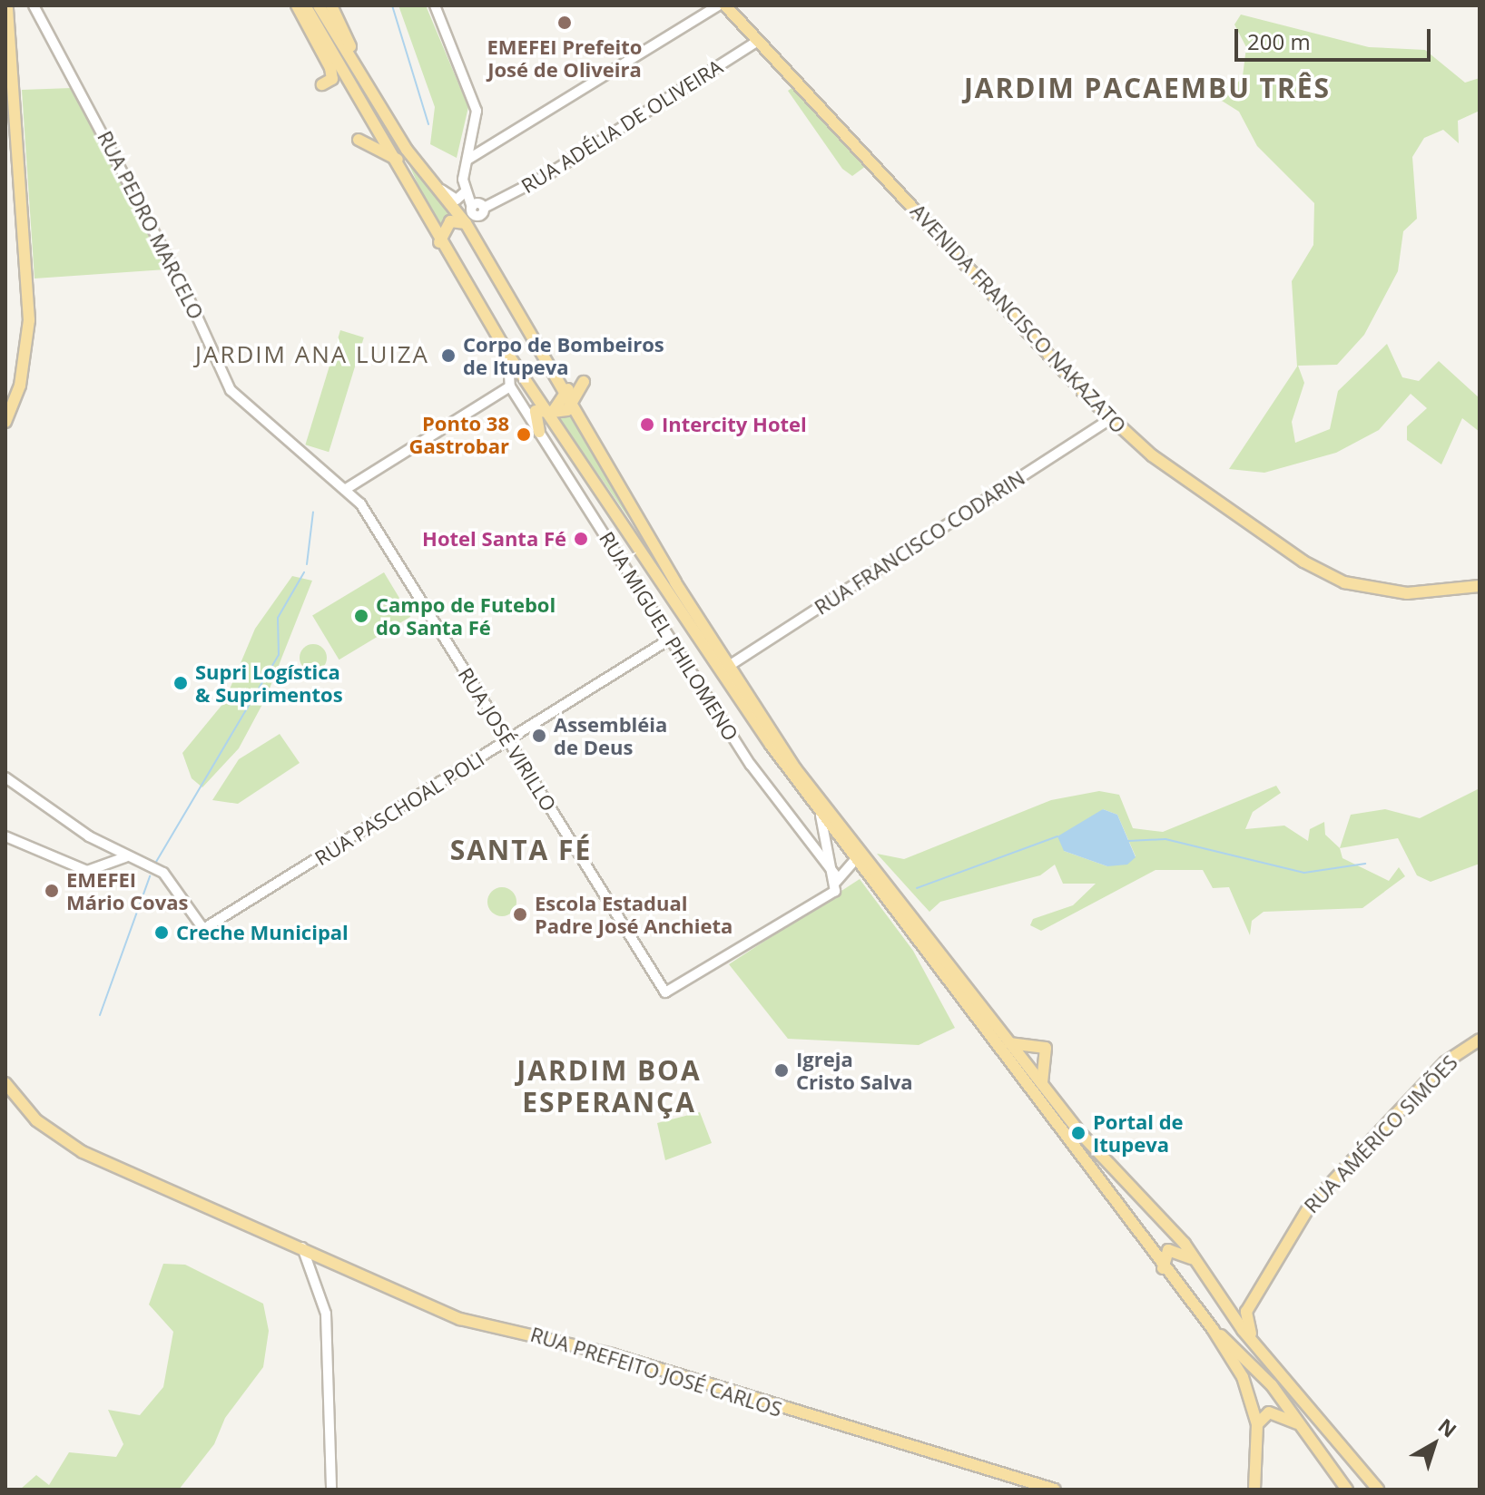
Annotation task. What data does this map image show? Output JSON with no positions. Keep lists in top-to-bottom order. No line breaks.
{"streets":{"main road":["AVENIDA FRANCISCO NAKAZATO","RUA AMÉRICO SIMÕES","RUA PREFEITO JOSÉ CARLOS"],"street":["RUA ADÉLIA DE OLIVEIRA","RUA PEDRO MARCELO","RUA FRANCISCO CODARIN","RUA MIGUEL PHILOMENO","RUA JOSÉ VIRILLO","RUA PASCHOAL POLI"]},"crossings":[["RUA ADÉLIA DE OLIVEIRA","AVENIDA FRANCISCO NAKAZATO"],["RUA PEDRO MARCELO","RUA JOSÉ VIRILLO"],["AVENIDA FRANCISCO NAKAZATO","RUA FRANCISCO CODARIN"],["RUA MIGUEL PHILOMENO","RUA JOSÉ VIRILLO"],["RUA MIGUEL PHILOMENO","RUA PASCHOAL POLI"],["RUA JOSÉ VIRILLO","RUA PASCHOAL POLI"]],"districts":["JARDIM PACAEMBU TRÊS","JARDIM ANA LUIZA","SANTA FÉ","JARDIM BOA ESPERANÇA"],"places":["EMEFEI Prefeito José de Oliveira","Corpo de Bombeiros de Itupeva","Intercity Hotel","Ponto 38 Gastrobar","Hotel Santa Fé","Campo de Futebol do Santa Fé","Supri Logística & Suprimentos","Assembléia de Deus","EMEFEI Mário Covas","Escola Estadual Padre José Anchieta","Creche Municipal","Igreja Cristo Salva","Portal de Itupeva"],"scale_bar":"200 m","north":"top right"}
